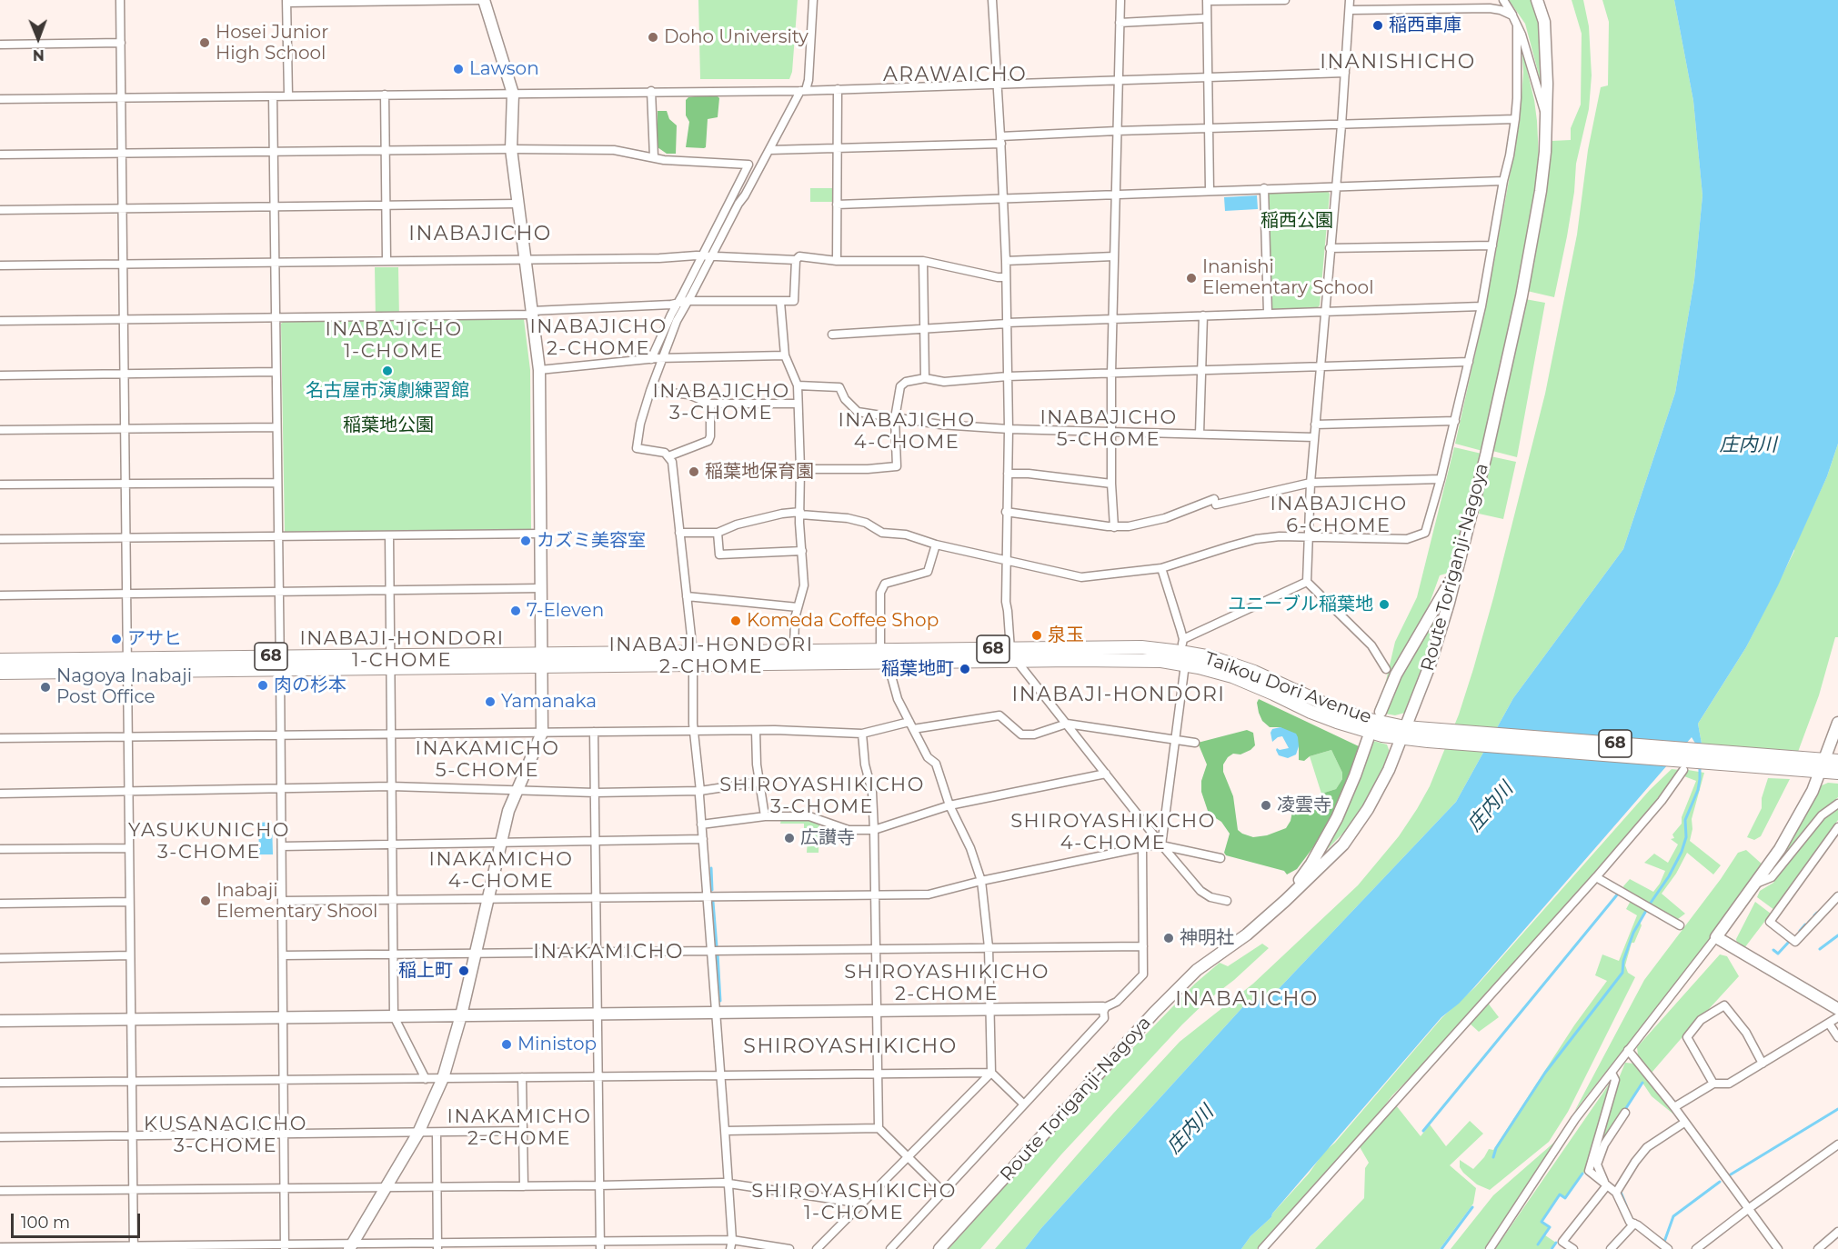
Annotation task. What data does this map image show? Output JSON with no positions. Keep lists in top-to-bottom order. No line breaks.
{"streets":{"main road":["68","Taikou Dori Avenue"],"street":["Route Toriganji-Nagoya"]},"crossings":[["Route Toriganji-Nagoya","Taikou Dori Avenue"],["68","Taikou Dori Avenue"]],"districts":["INANISHICHO","ARAWAICHO","INABAJICHO","INABAJICHO 2-CHOME","INABAJICHO 1-CHOME","INABAJICHO 3-CHOME","INABAJICHO 5-CHOME","INABAJICHO 4-CHOME","INABAJICHO 6-CHOME","INABAJI-HONDORI 1-CHOME","INABAJI-HONDORI 2-CHOME","INABAJI-HONDORI","INAKAMICHO 5-CHOME","SHIROYASHIKICHO 3-CHOME","SHIROYASHIKICHO 4-CHOME","YASUKUNICHO 3-CHOME","INAKAMICHO 4-CHOME","INAKAMICHO","SHIROYASHIKICHO 2-CHOME","INABAJICHO","SHIROYASHIKICHO","INAKAMICHO 2-CHOME","KUSANAGICHO 3-CHOME","SHIROYASHIKICHO 1-CHOME"],"water":["庄内川"],"parks":["稲西公園","稲葉地公園"],"places":["稲西車庫","Doho University","Hosei Junior High School","Lawson","Inanishi Elementary School","名古屋市演劇練習館","稲葉地保育園","カズミ美容室","ユニーブル稲葉地","7-Eleven","Komeda Coffee Shop","泉玉","アサヒ","稲葉地町","肉の杉本","Nagoya Inabaji Post Office","Yamanaka","凌雲寺","広讃寺","Inabaji Elementary Shool","神明社","稲上町","Ministop"],"scale_bar":"100 m","north":"bottom"}
